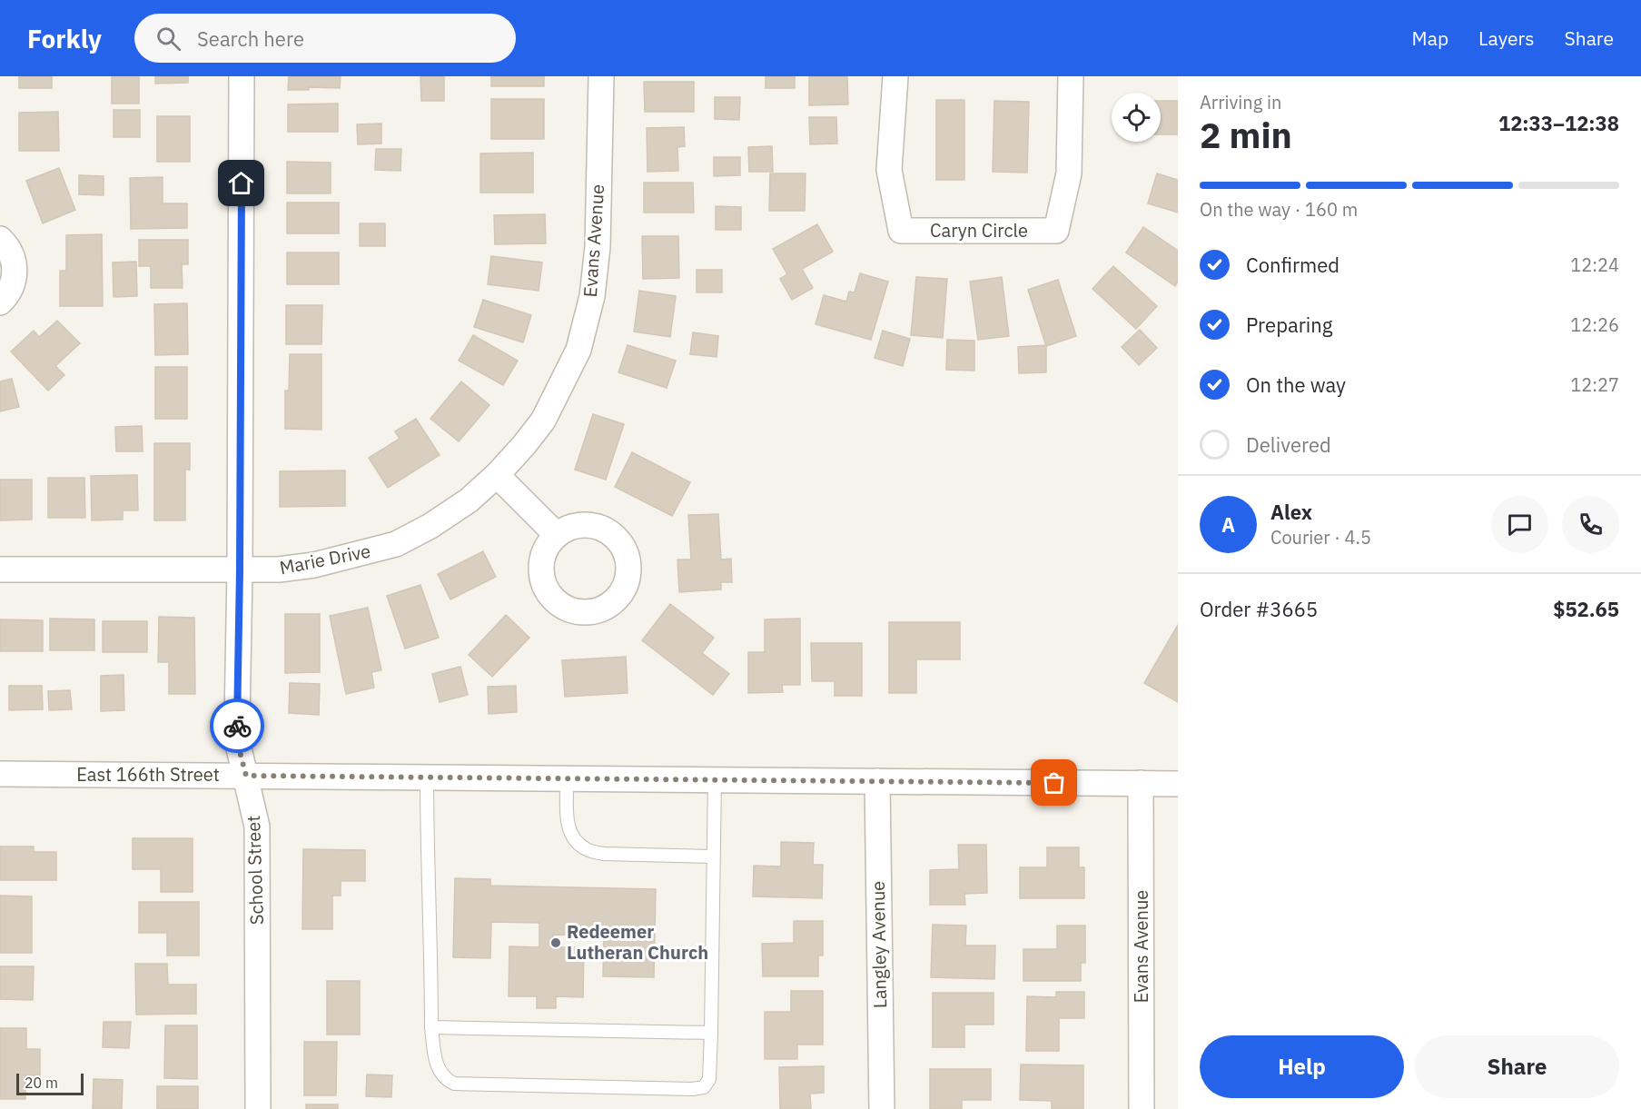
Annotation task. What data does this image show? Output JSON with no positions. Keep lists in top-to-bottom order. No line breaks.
{"streets":{"street":["Caryn Circle","Evans Avenue","Marie Drive","East 166th Street","School Street","Langley Avenue"]},"crossings":[["Evans Avenue","Marie Drive"],["Evans Avenue","East 166th Street"],["Marie Drive","School Street"],["East 166th Street","School Street"],["East 166th Street","Langley Avenue"]],"places":["Redeemer Lutheran Church"],"scale_bar":"20 m","page":{"header":"Forkly","search":"Search here","nav":["Map","Layers","Share"],"heading":["2 min","Arriving in","12:33–12:38"],"panel":["Alex","Courier · 4.5","Order #3665","$52.65"],"bar":"On the way · 160 m","list":[["Confirmed","12:24"],["Preparing","12:26"],["On the way","12:27"],"Delivered"],"round":"A","buttons":["Help","Share"],"scale":"20 m"}}
